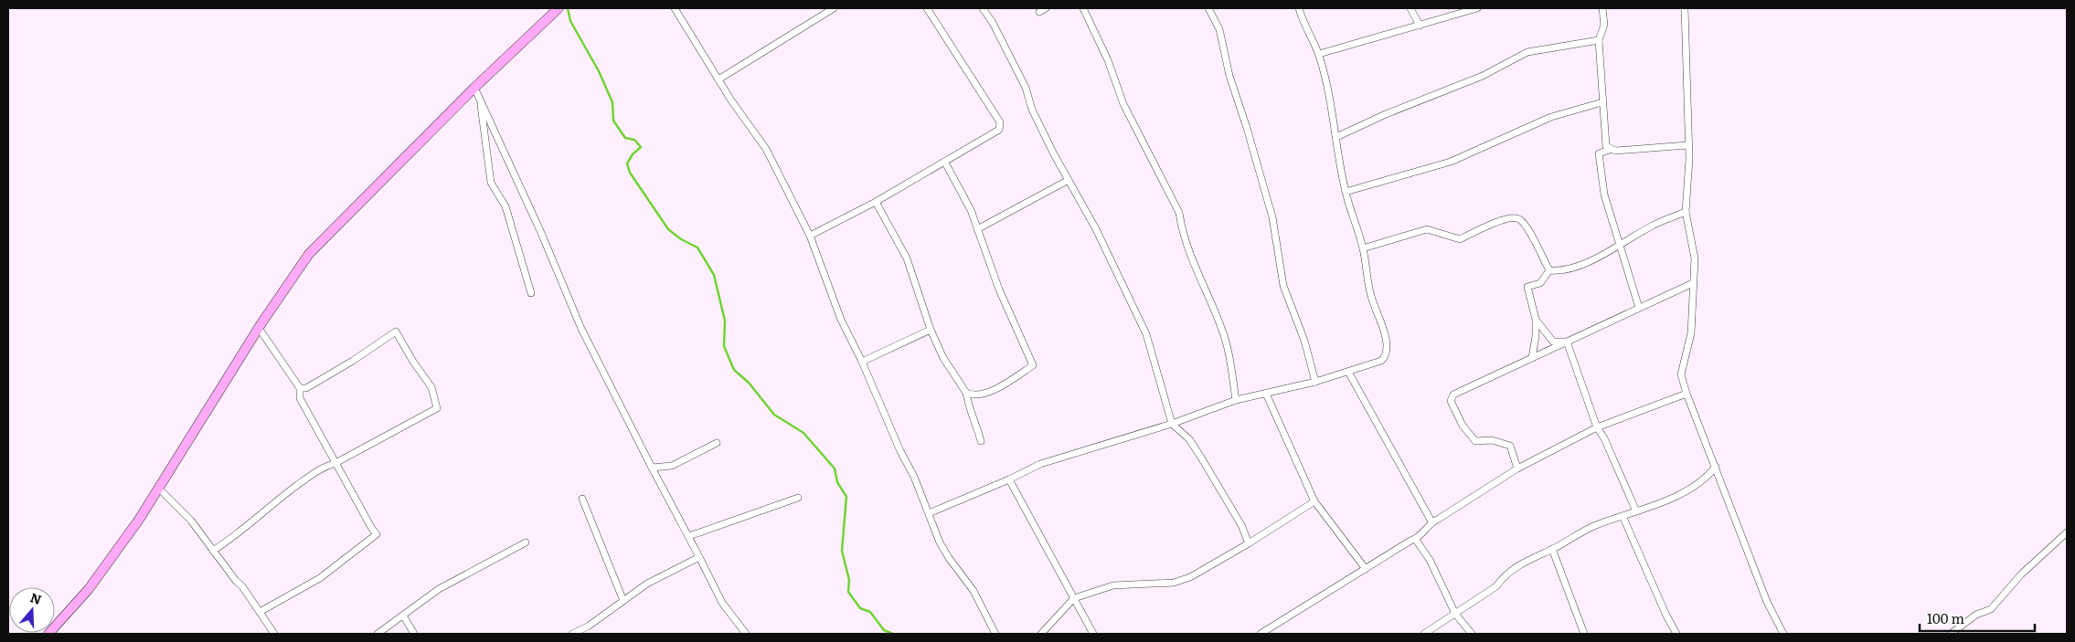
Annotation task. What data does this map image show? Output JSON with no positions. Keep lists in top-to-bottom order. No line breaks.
{"scale_bar":"100 m","north":"top"}
